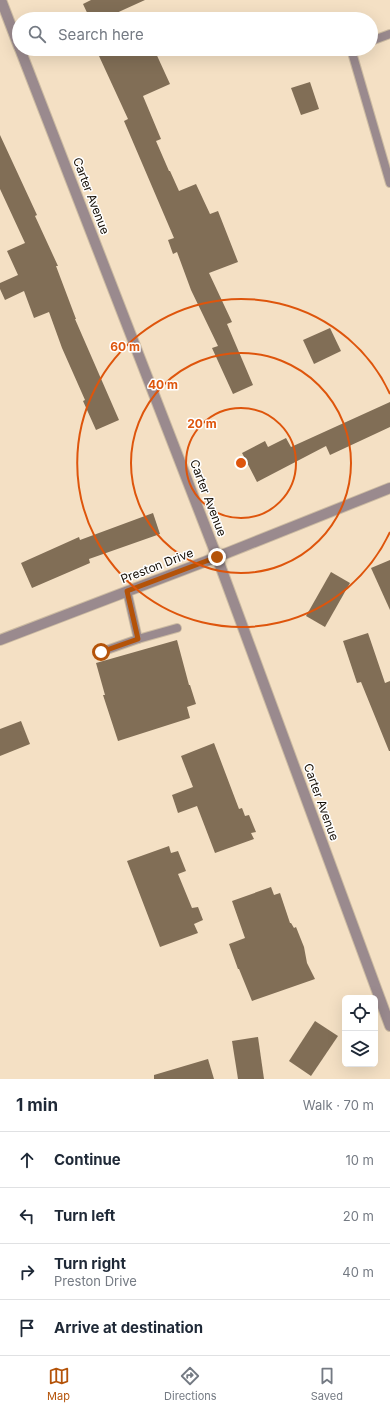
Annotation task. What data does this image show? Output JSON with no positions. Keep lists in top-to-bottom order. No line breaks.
{"streets":{"street":["Carter Avenue","Preston Drive"]},"crossings":[["Carter Avenue","Preston Drive"]],"page":{"search":"Search here","heading":["1 min","Walk · 70 m"],"list":[["Continue","10 m"],["Turn left","20 m"],["Turn right","Preston Drive","40 m"],"Arrive at destination"],"nav":["Map","Directions","Saved"]},"rings":["60 m","40 m","20 m"]}
